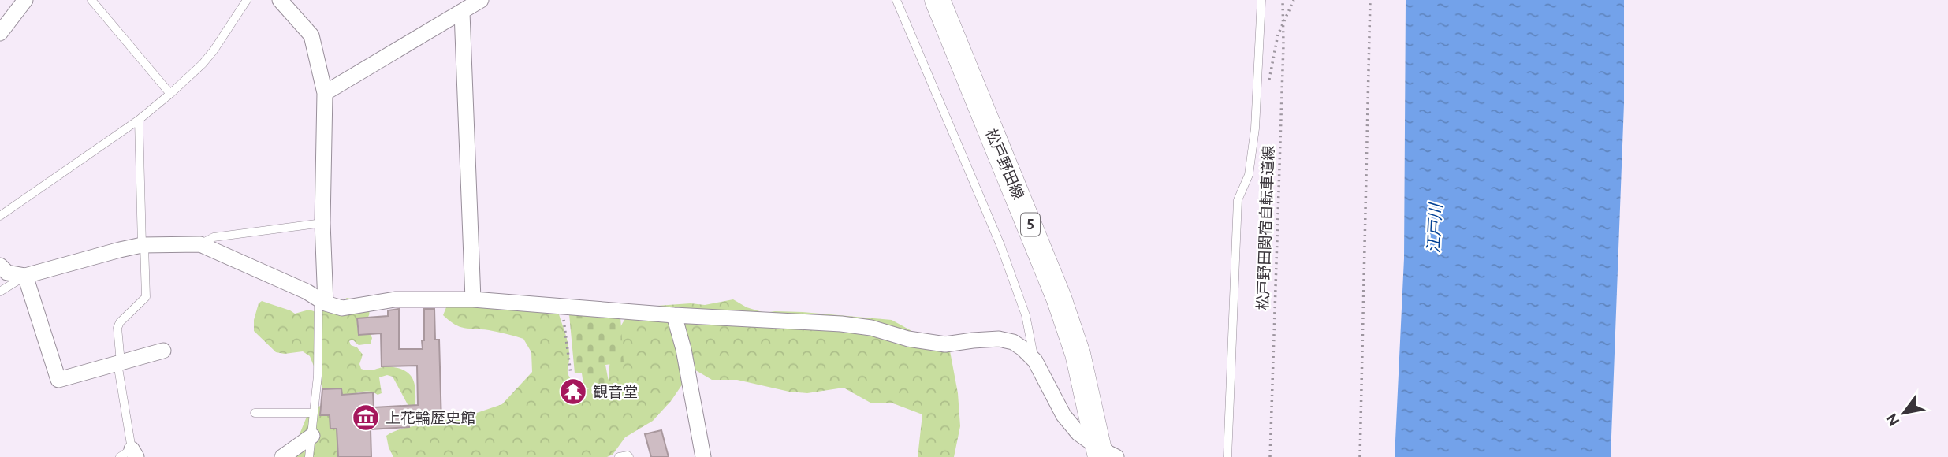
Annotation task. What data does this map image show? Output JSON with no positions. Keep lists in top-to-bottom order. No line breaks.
{"streets":{"main road":["松戸野田線","5"],"path":["松戸野田関宿自転車道線"]},"water":["江戸川"],"places":{"temple":["観音堂"],"museum":["上花輪歴史館"]},"north":"bottom left"}
